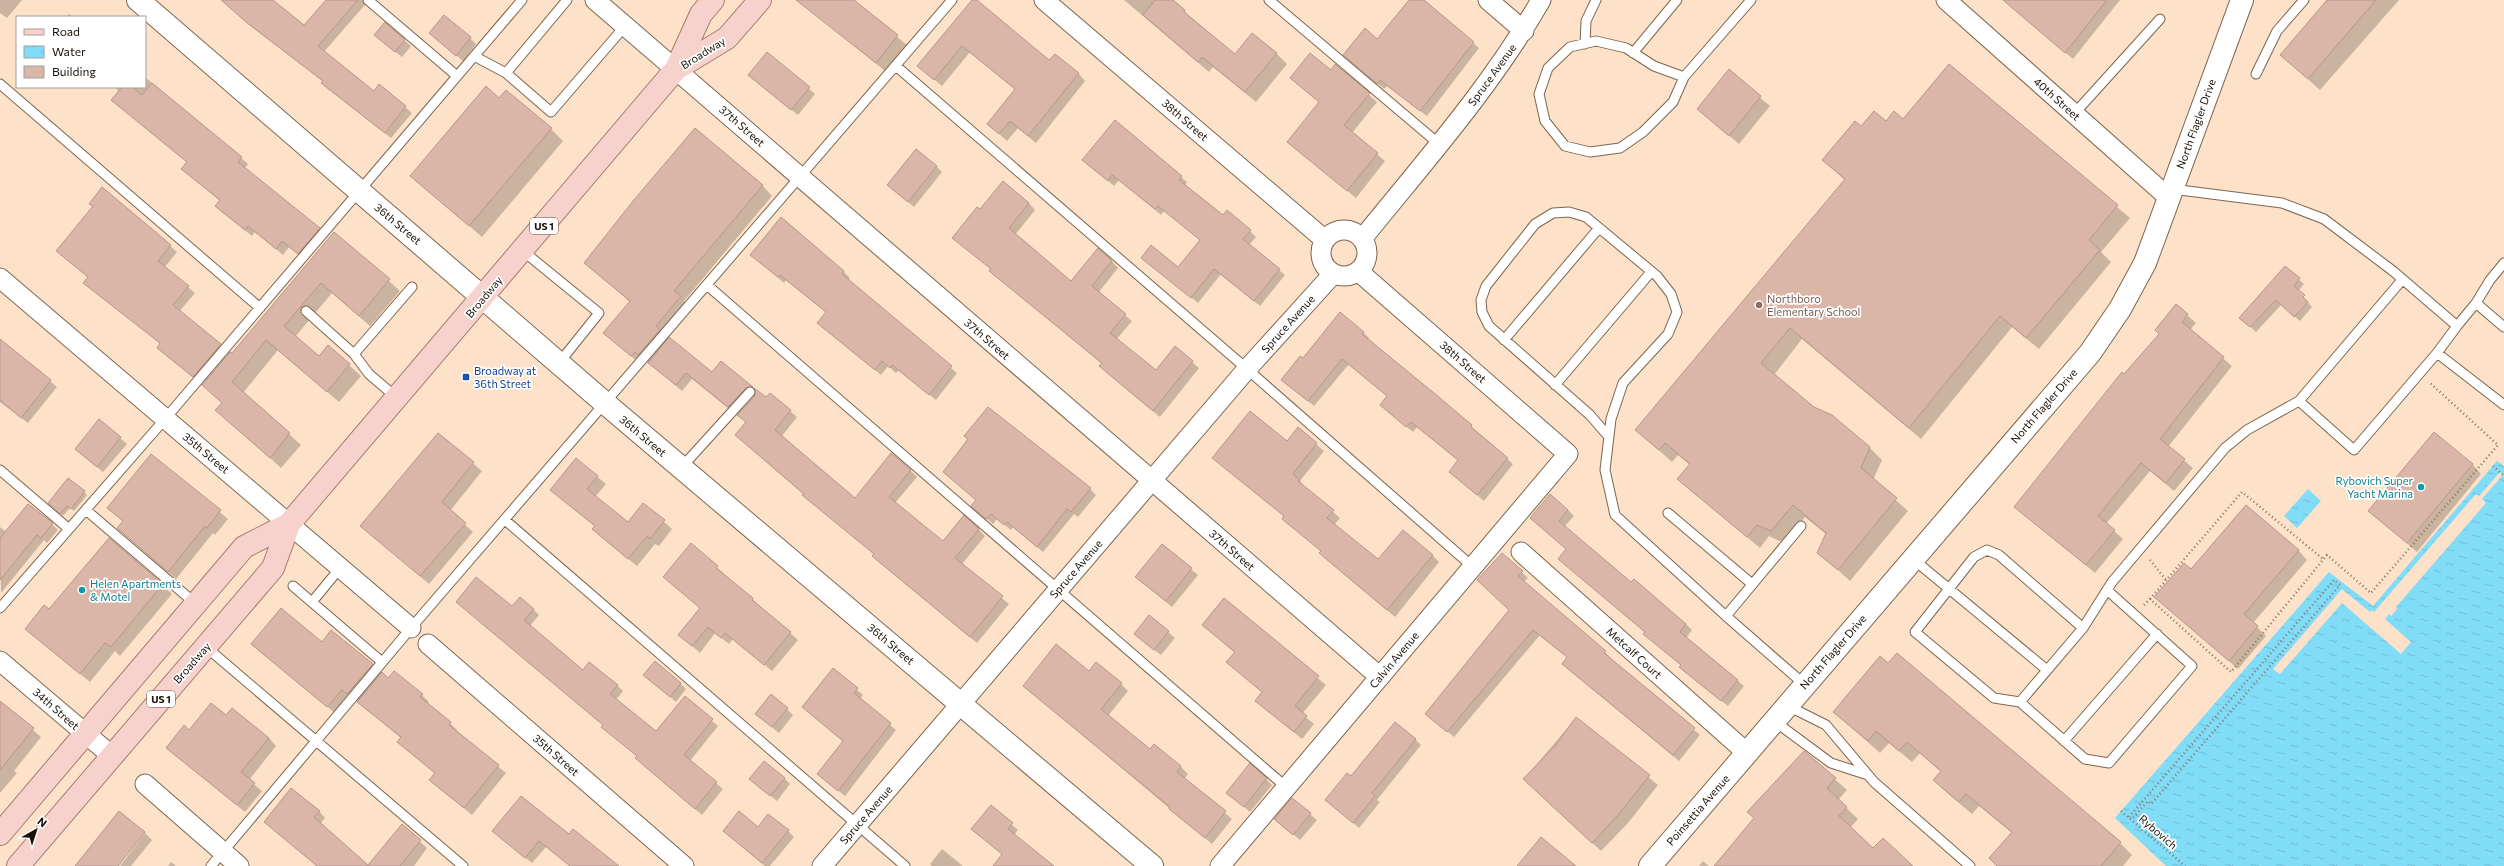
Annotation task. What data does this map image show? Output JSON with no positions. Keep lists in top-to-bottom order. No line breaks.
{"streets":{"main road":["Broadway","US 1"],"street":["Spruce Avenue","40th Street","38th Street","North Flagler Drive","37th Street","36th Street","35th Street","Metcalf Court","Calvin Avenue","34th Street","Poinsettia Avenue"],"path":["Rybovich"]},"crossings":[["Broadway","37th Street"],["Broadway","36th Street"],["Broadway","35th Street"],["Broadway","34th Street"],["Spruce Avenue","38th Street"],["Spruce Avenue","37th Street"],["Spruce Avenue","36th Street"],["40th Street","North Flagler Drive"],["38th Street","Calvin Avenue"],["North Flagler Drive","Metcalf Court"],["North Flagler Drive","Poinsettia Avenue"],["37th Street","Calvin Avenue"],["Metcalf Court","Poinsettia Avenue"]],"places":{"other":["Northboro Elementary School","Rybovich Super Yacht Marina","Helen Apartments & Motel"],"transit":["Broadway at 36th Street"]},"legend":["Road","Water","Building"],"north":"top right"}
